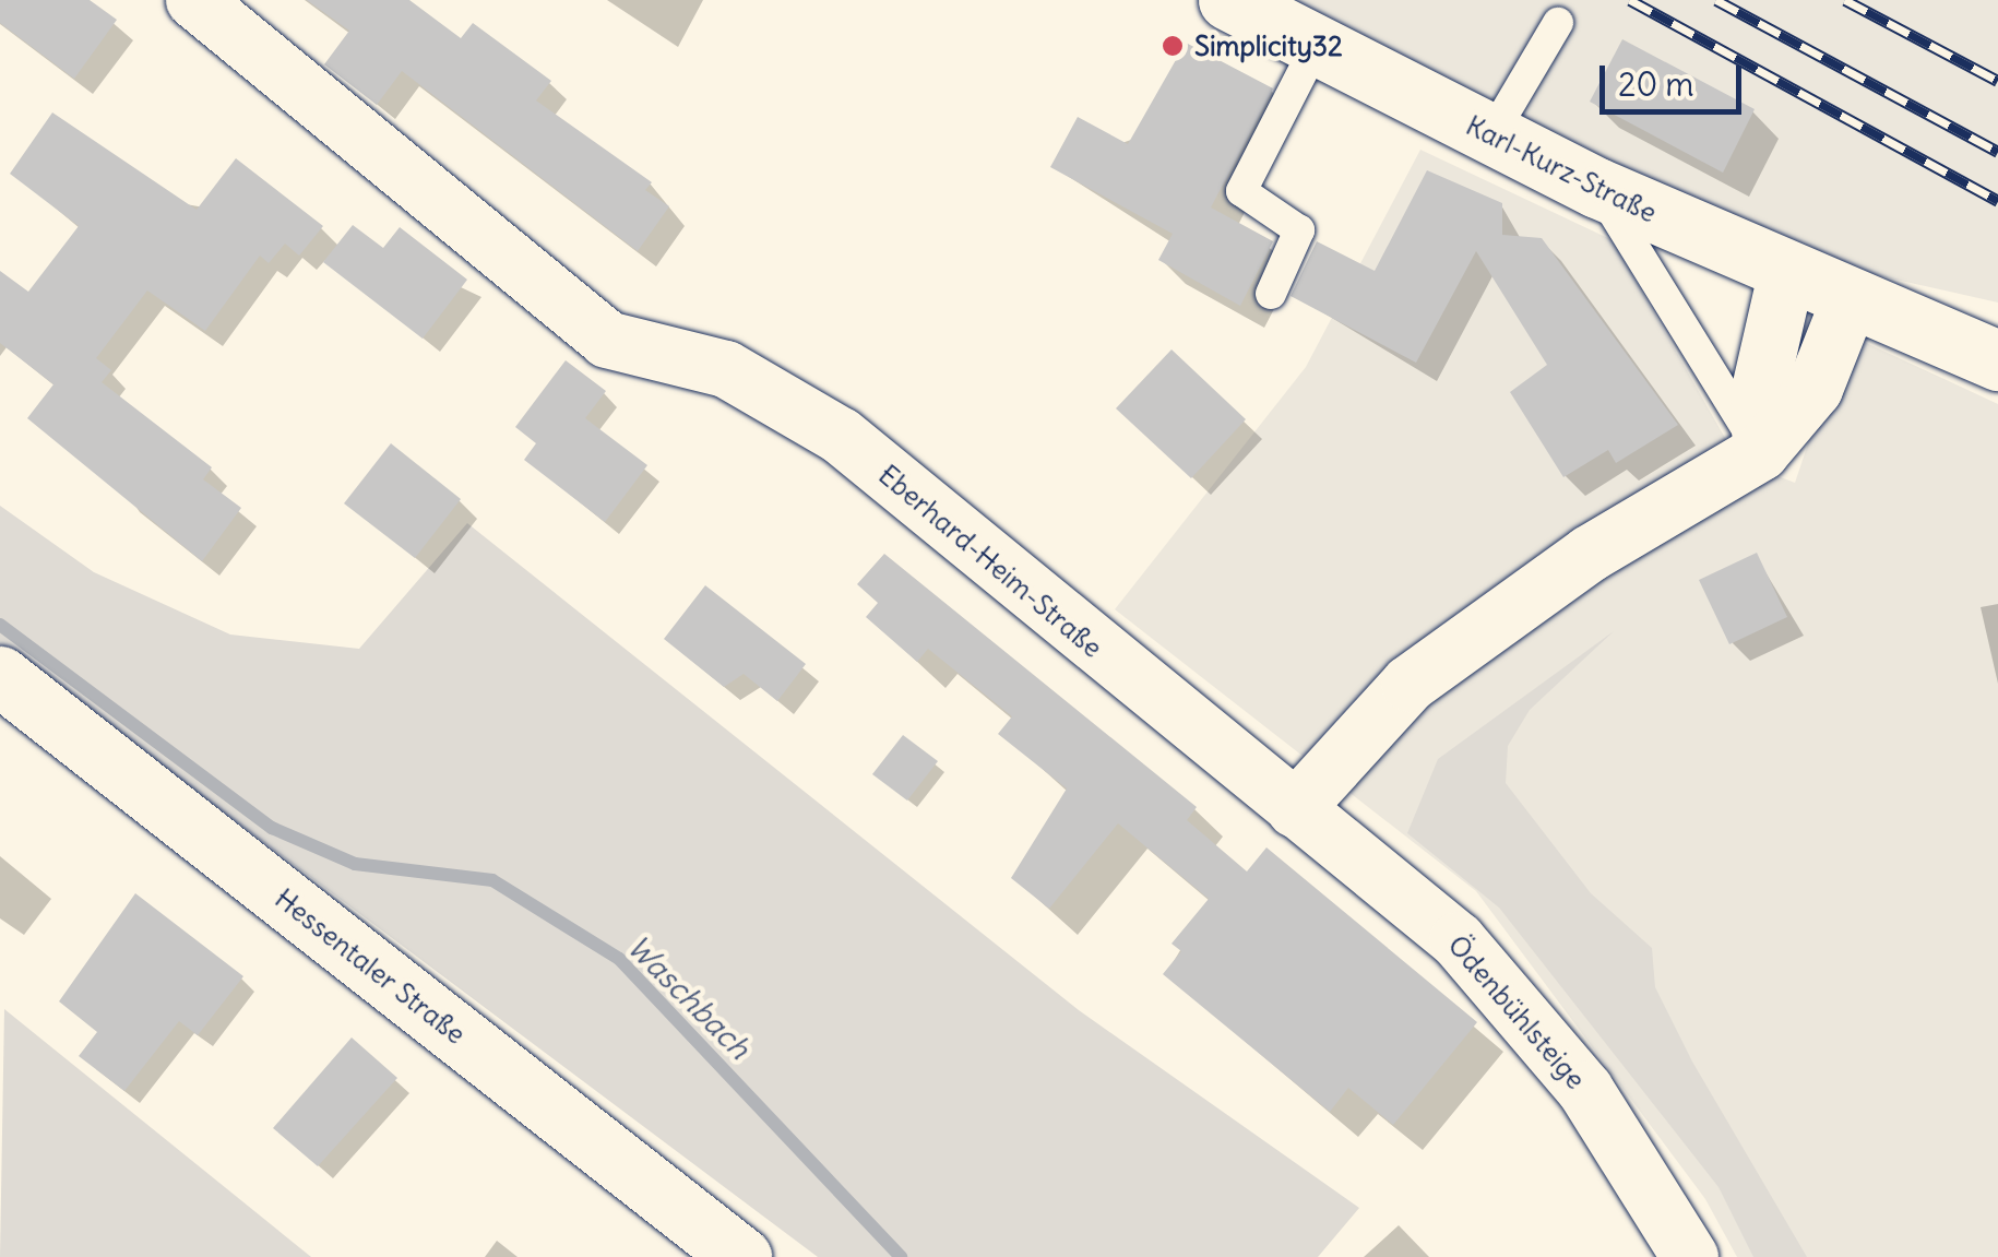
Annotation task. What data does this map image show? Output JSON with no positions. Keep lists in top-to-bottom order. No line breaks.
{"streets":{"main road":["Karl-Kurz-Straße","Hessentaler Straße"],"street":["Eberhard-Heim-Straße","Ödenbühlsteige"]},"crossings":[["Eberhard-Heim-Straße","Ödenbühlsteige"]],"water":["Waschbach"],"places":["Simplicity32"],"scale_bar":"20 m"}
